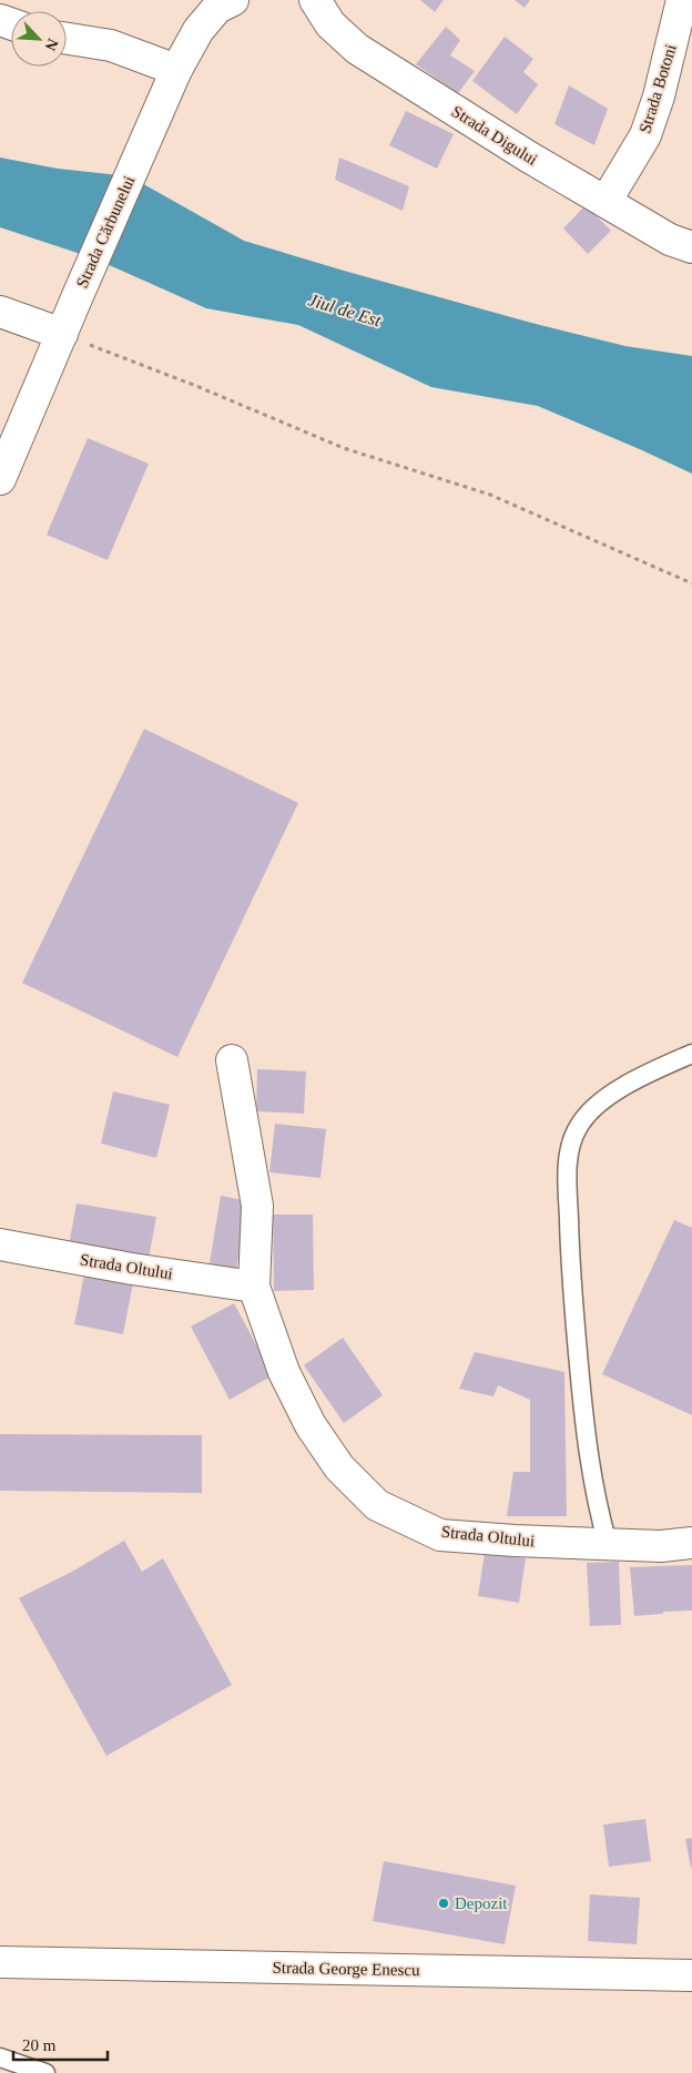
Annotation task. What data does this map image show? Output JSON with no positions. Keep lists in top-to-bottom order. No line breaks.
{"streets":{"street":["Strada Botoni","Strada Digului","Strada Cărbunelui","Strada Oltului","Strada George Enescu"]},"crossings":[["Strada Botoni","Strada Digului"]],"water":["Jiul de Est"],"places":["Depozit"],"scale_bar":"20 m","north":"bottom right"}
